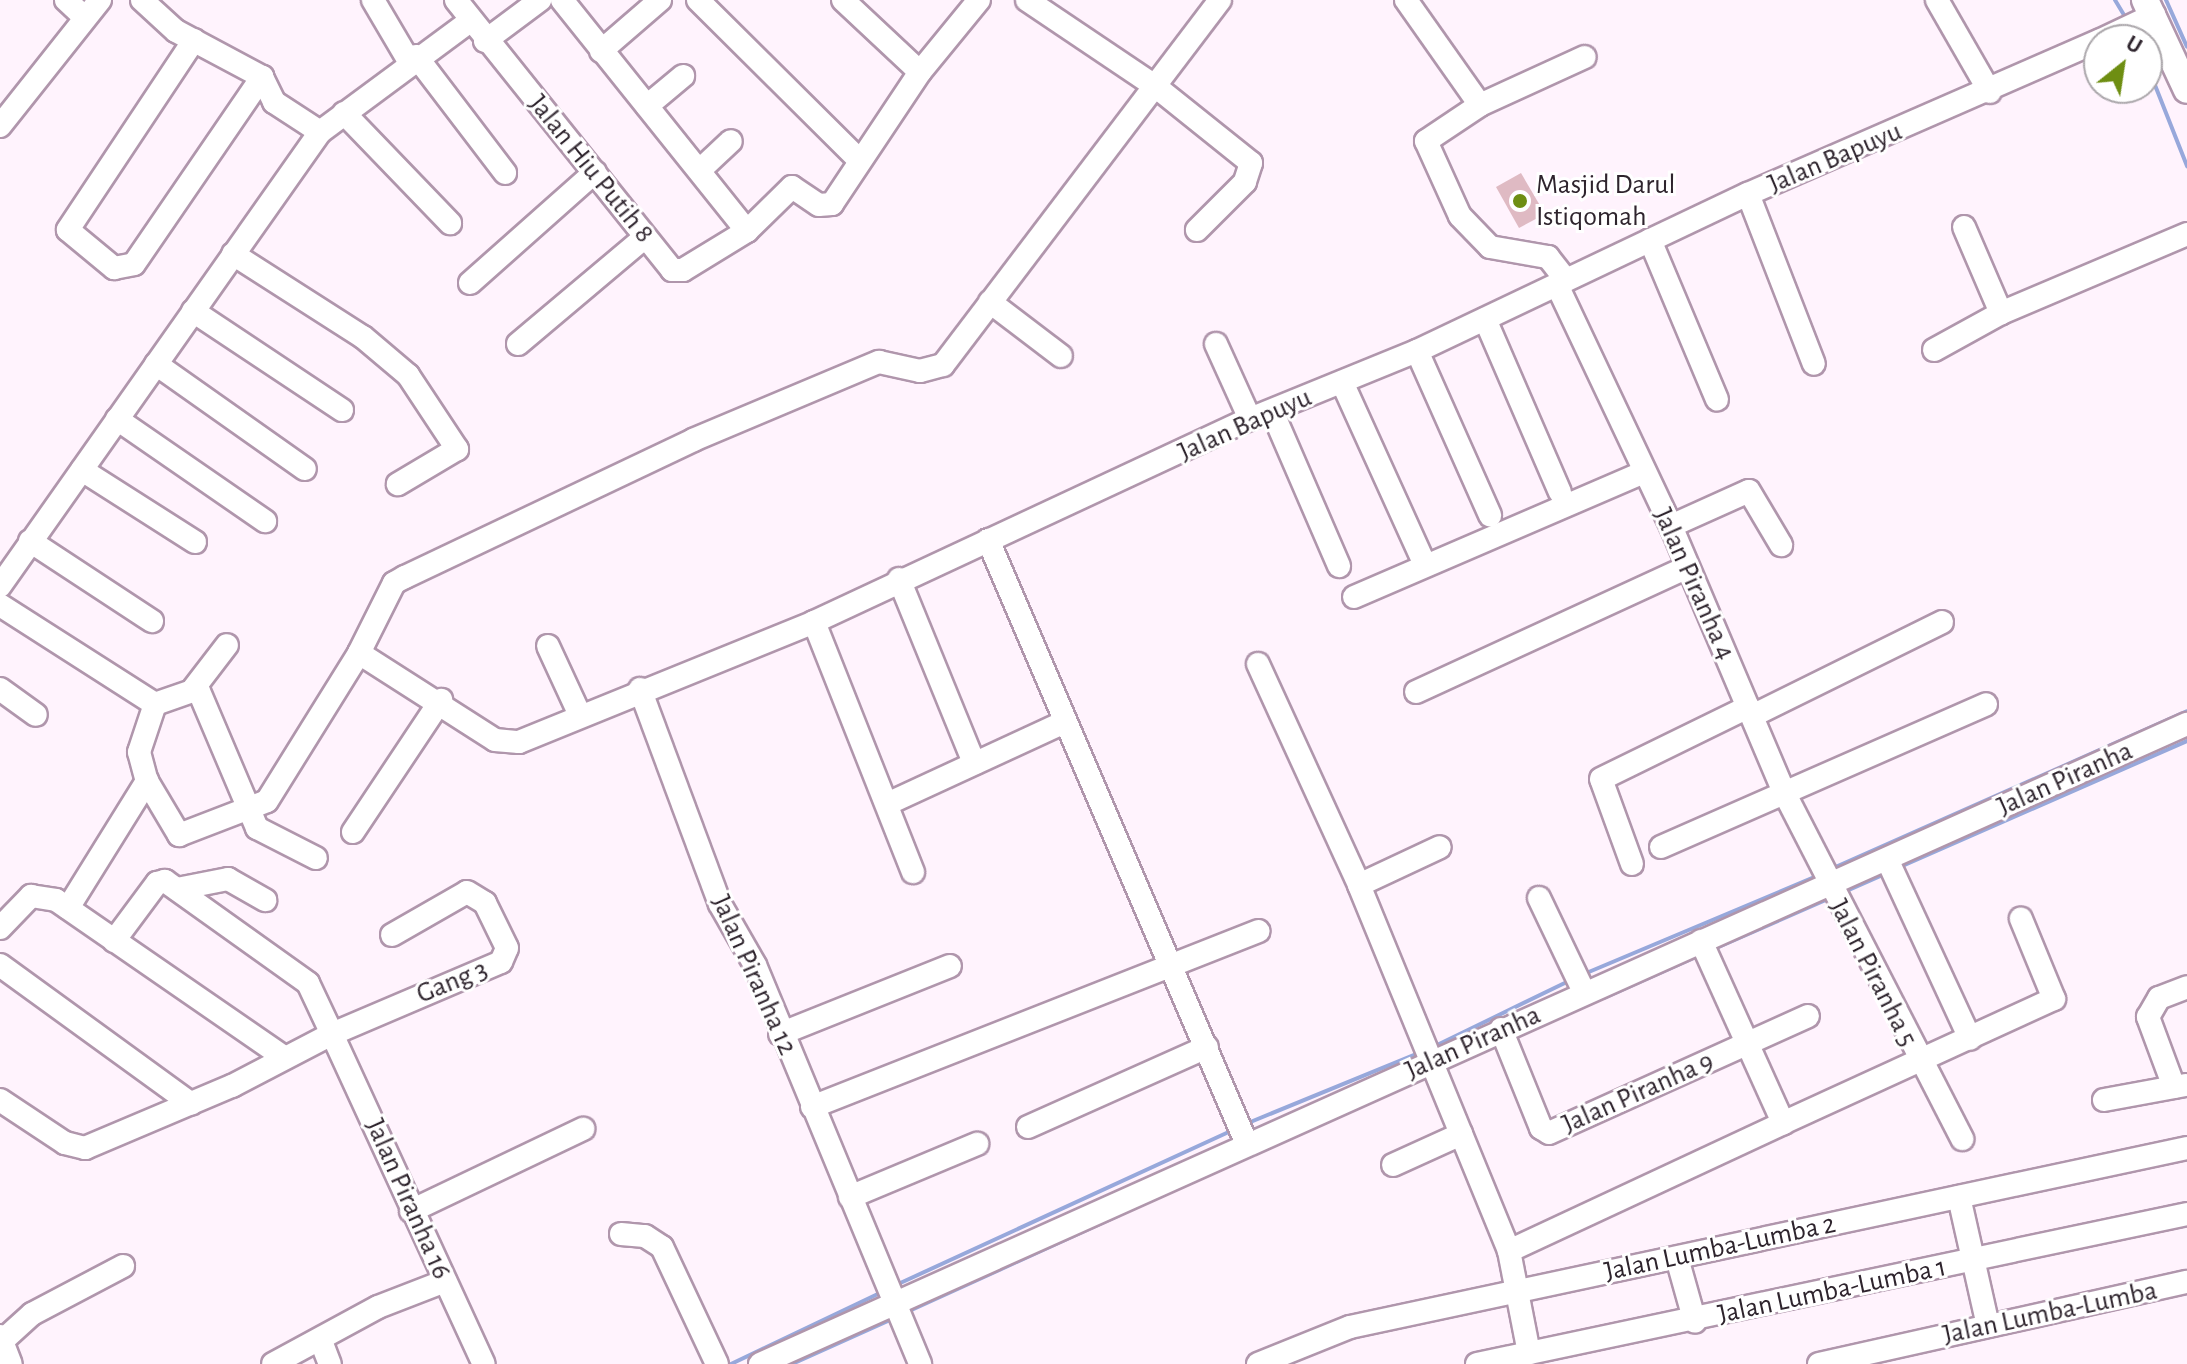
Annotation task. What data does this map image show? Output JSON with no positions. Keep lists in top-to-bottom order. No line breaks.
{"streets":{"street":["Jalan Bapuyu","Jalan Hiu Putih 8","Jalan Piranha 4","Jalan Piranha","Jalan Piranha 5","Jalan Piranha 12","Gang 3","Jalan Piranha 9","Jalan Piranha 16","Jalan Lumba-Lumba 2","Jalan Lumba-Lumba 1","Jalan Lumba-Lumba"]},"crossings":[["Jalan Bapuyu","Jalan Piranha 4"],["Jalan Bapuyu","Jalan Piranha 12"],["Jalan Piranha 4","Jalan Piranha"],["Jalan Piranha 4","Jalan Piranha 5"],["Jalan Piranha","Jalan Piranha 5"],["Jalan Piranha","Jalan Piranha 12"],["Jalan Piranha","Jalan Piranha 9"],["Gang 3","Jalan Piranha 16"]],"places":["Masjid Darul Istiqomah"],"north":"top right"}
